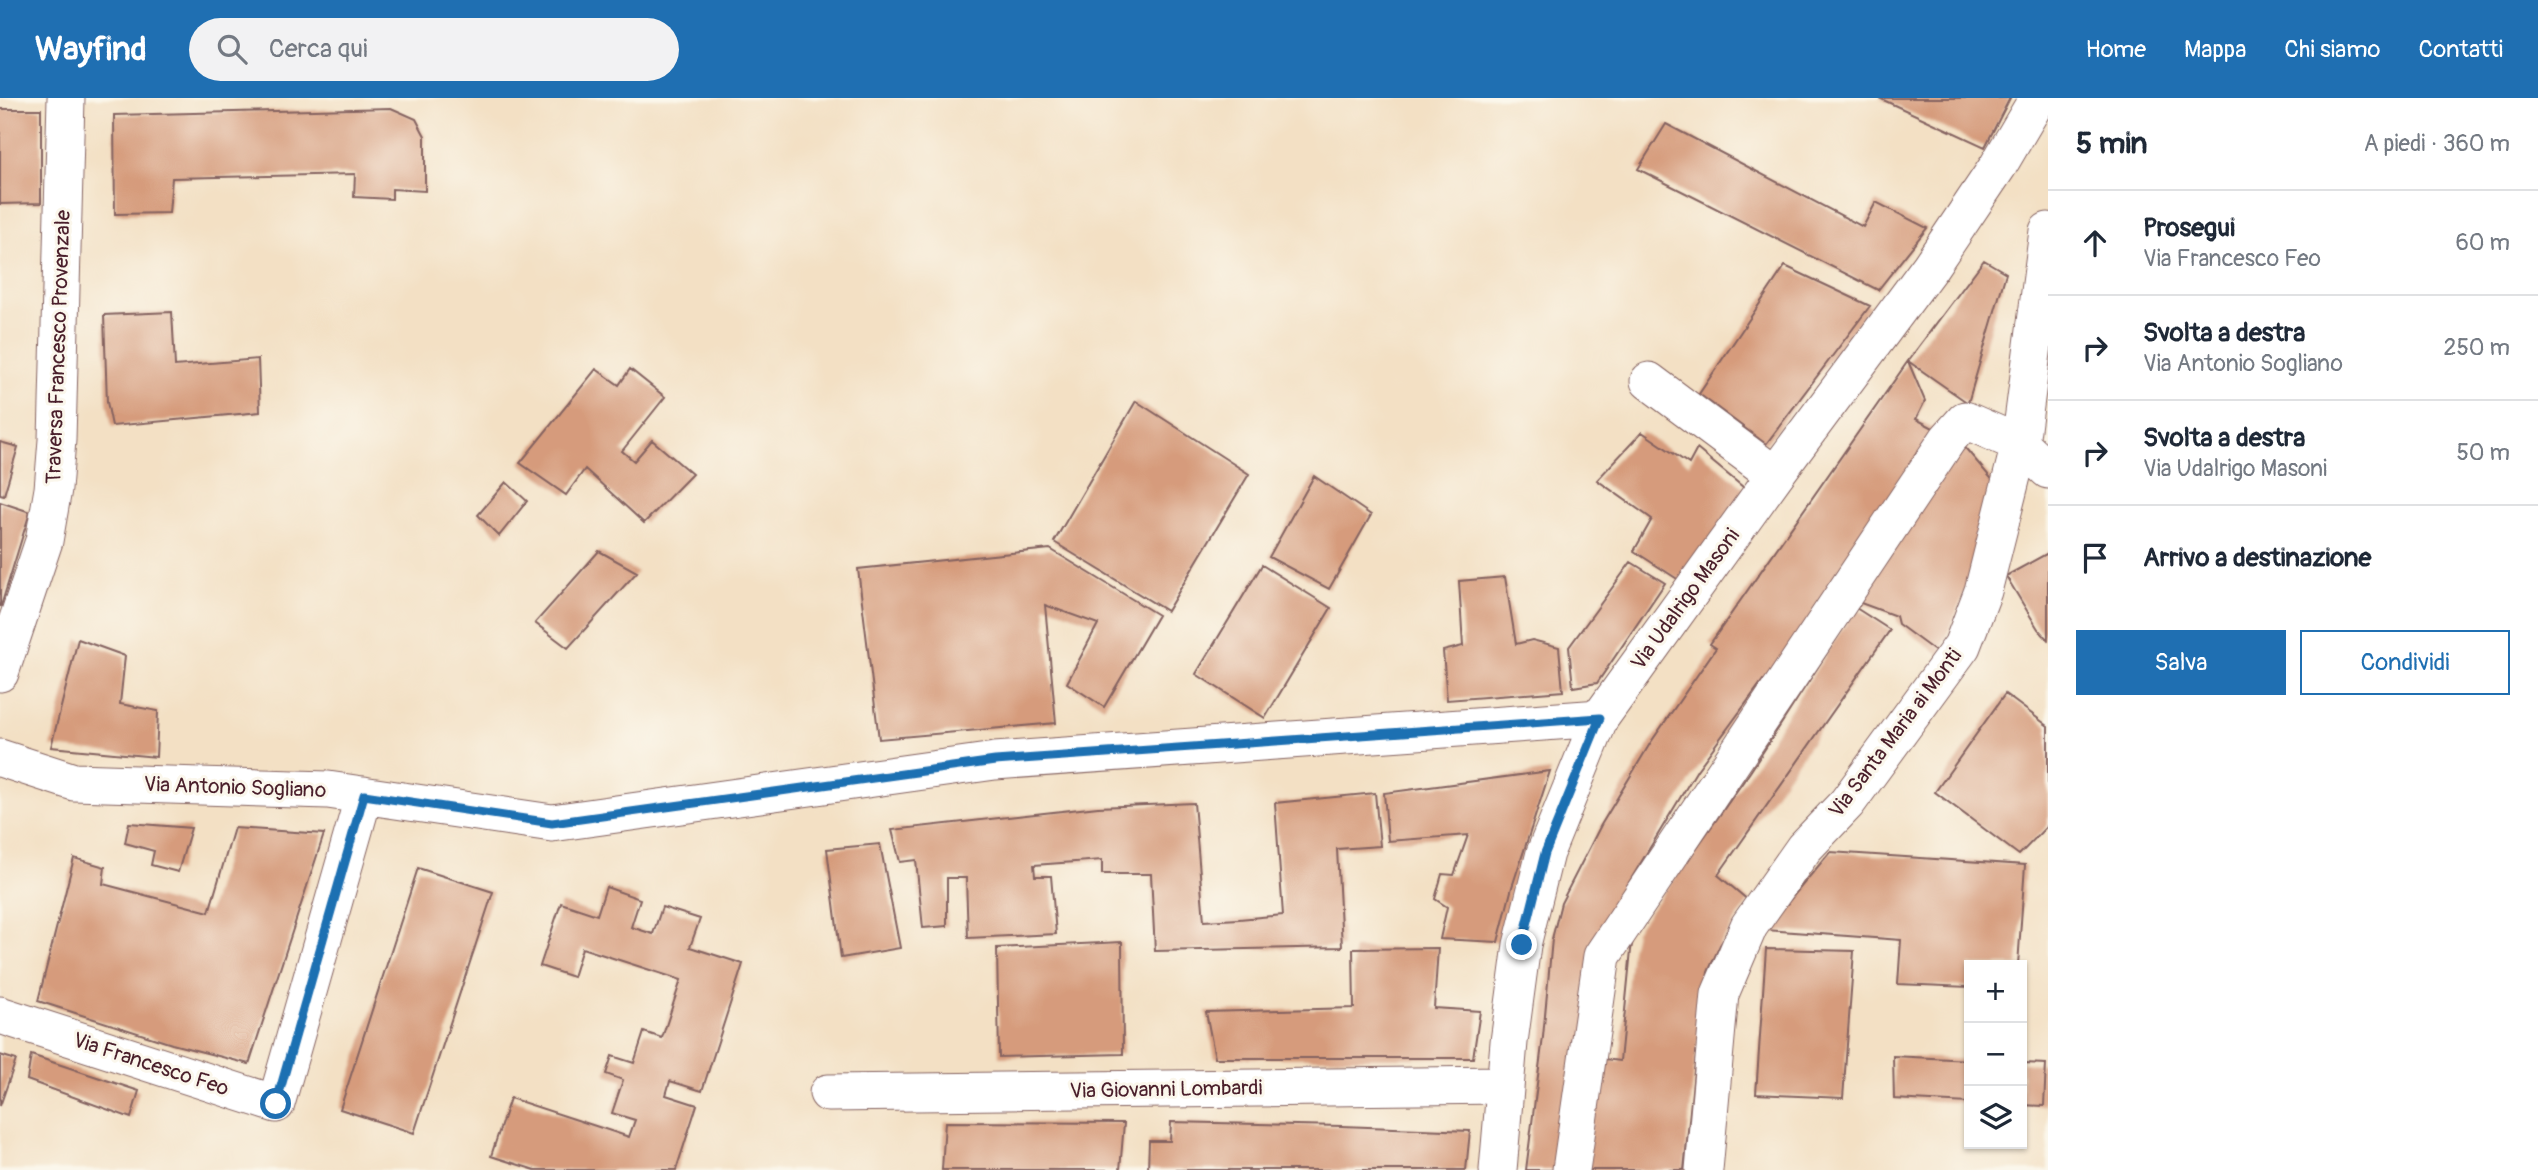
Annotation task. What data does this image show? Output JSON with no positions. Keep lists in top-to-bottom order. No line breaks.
{"streets":{"street":["Traversa Francesco Provenzale","Via Udalrigo Masoni","Via Santa Maria ai Monti","Via Antonio Sogliano","Via Francesco Feo","Via Giovanni Lombardi"]},"crossings":[["Via Udalrigo Masoni","Via Antonio Sogliano"],["Via Udalrigo Masoni","Via Giovanni Lombardi"],["Via Antonio Sogliano","Via Francesco Feo"]],"page":{"header":"Wayfind","search":"Cerca qui","nav":["Home","Mappa","Chi siamo","Contatti"],"heading":["5 min","A piedi · 360 m"],"list":[["Prosegui","Via Francesco Feo","60 m"],["Svolta a destra","Via Antonio Sogliano","250 m"],["Svolta a destra","Via Udalrigo Masoni","50 m"],"Arrivo a destinazione"],"buttons":["Salva","Condividi"],"map_buttons":["+","−"]}}
